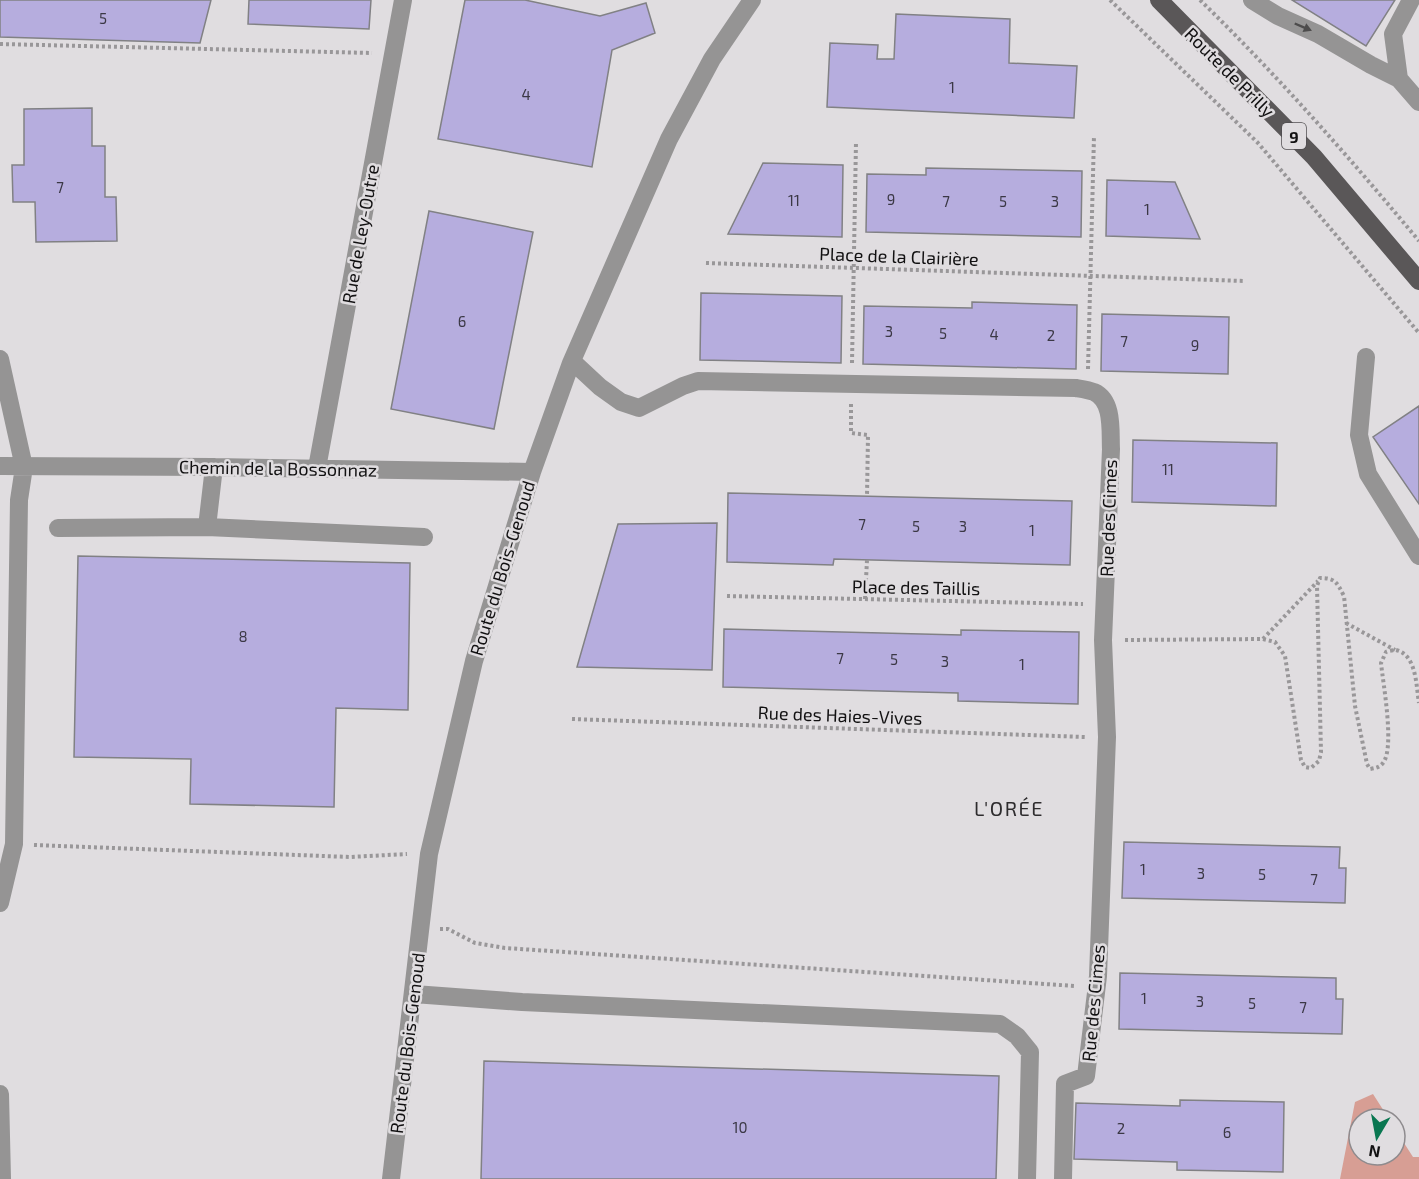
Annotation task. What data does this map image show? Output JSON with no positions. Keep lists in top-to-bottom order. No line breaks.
{"streets":{"main road":["Route de Prilly","9"],"street":["Rue de Ley-Outre","Chemin de la Bossonnaz","Rue des Cimes","Route du Bois-Genoud"],"path":["Place de la Clairière","Place des Taillis","Rue des Haies-Vives"]},"crossings":[["Rue de Ley-Outre","Chemin de la Bossonnaz"],["Chemin de la Bossonnaz","Route du Bois-Genoud"],["Rue des Cimes","Place des Taillis"],["Rue des Cimes","Rue des Haies-Vives"]],"districts":["L'ORÉE"],"house_numbers":["5","1","4","7","9","11","7","5","3","1","6","3","5","4","2","7","9","11","7","5","3","1","8","7","5","3","1","1","3","5","7","1","3","5","7","10","2","6"],"north":"bottom"}
